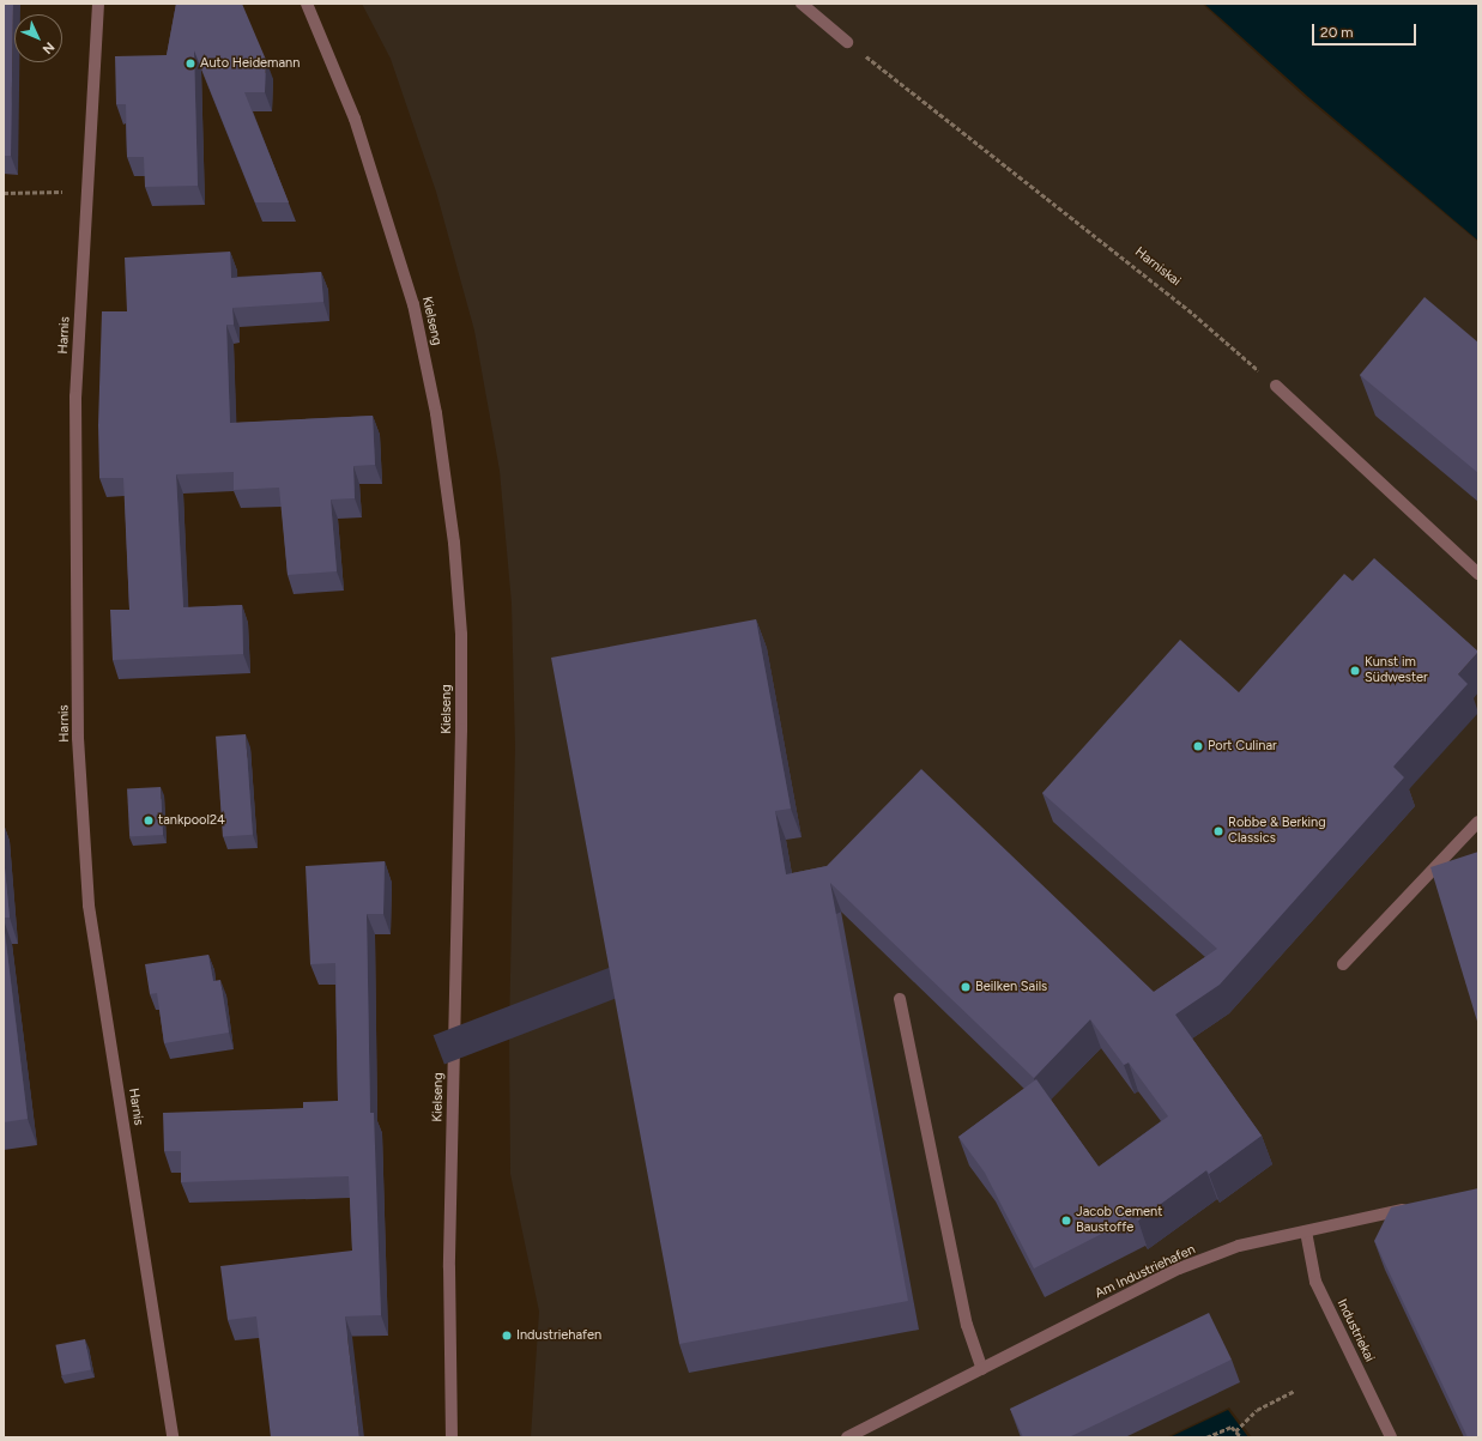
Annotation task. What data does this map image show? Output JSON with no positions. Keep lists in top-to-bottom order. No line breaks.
{"streets":{"street":["Kielseng","Harnis","Am Industriehafen","Industriekai"],"path":["Harniskai"]},"crossings":[["Am Industriehafen","Industriekai"]],"places":["Auto Heidemann","Kunst im Südwester","Port Culinar","tankpool24","Robbe & Berking Classics","Beilken Sails","Jacob Cement Baustoffe","Industriehafen"],"scale_bar":"20 m","north":"bottom right"}
